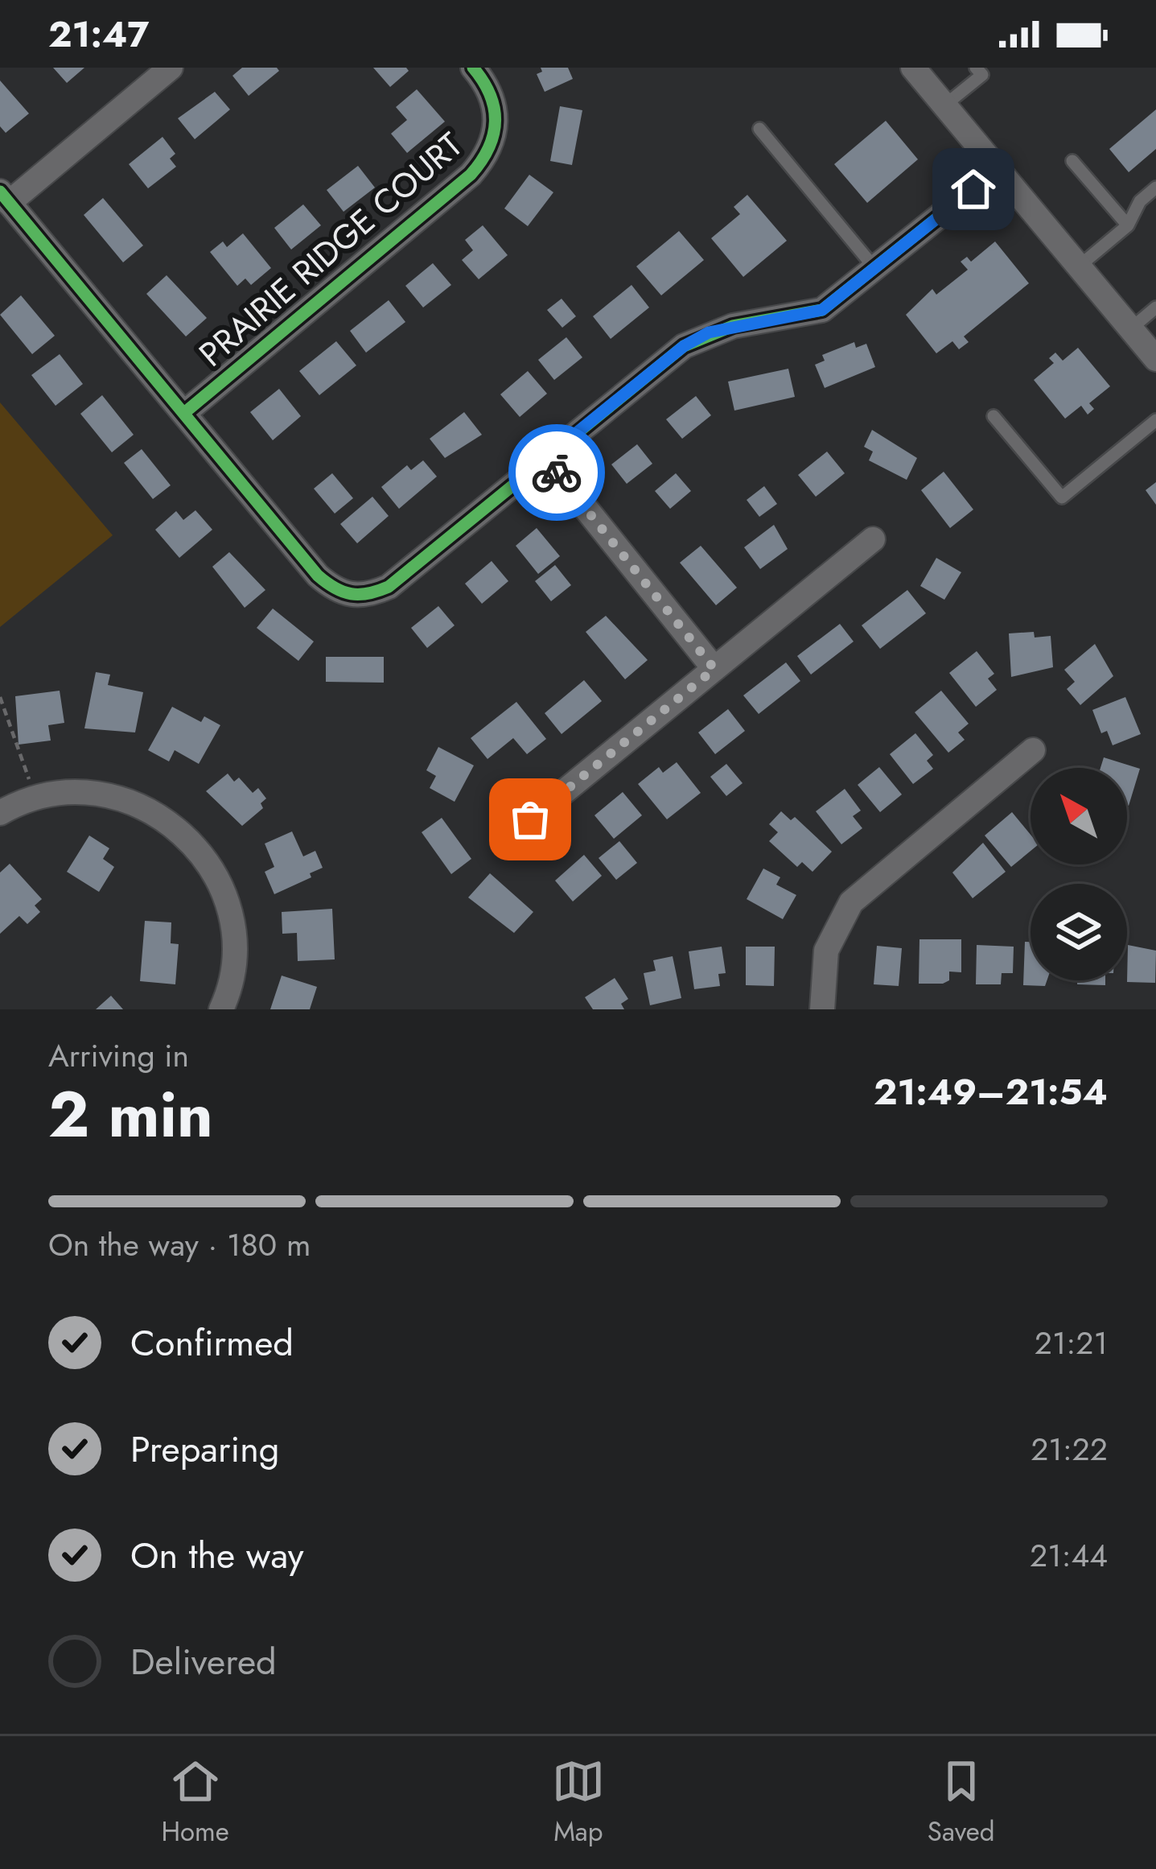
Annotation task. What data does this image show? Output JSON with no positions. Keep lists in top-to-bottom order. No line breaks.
{"streets":{"street":["PRAIRIE RIDGE COURT"]},"north":"top left","page":{"status":"21:47","heading":["2 min","Arriving in","21:49–21:54"],"bar":"On the way · 180 m","list":[["Confirmed","21:21"],["Preparing","21:22"],["On the way","21:44"],"Delivered"],"tabs":["Home","Map","Saved"]}}
